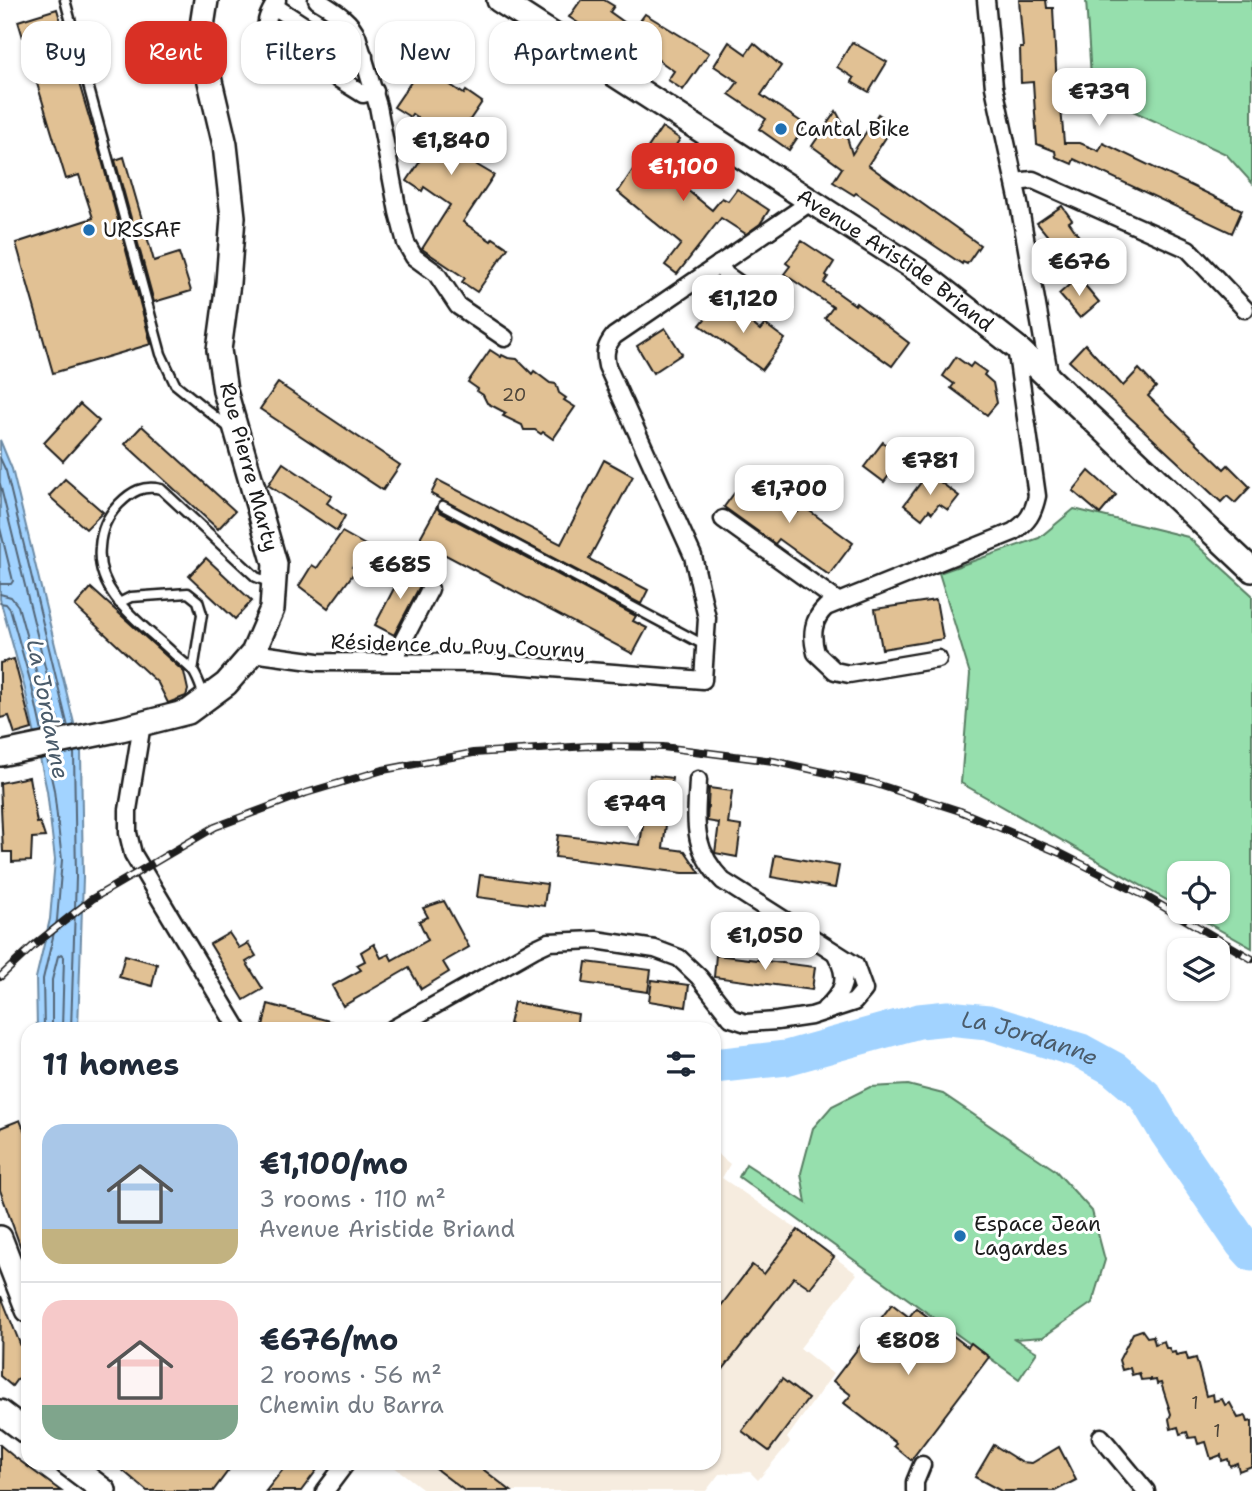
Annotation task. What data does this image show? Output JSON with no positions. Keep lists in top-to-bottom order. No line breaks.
{"streets":{"main road":["Avenue Aristide Briand","Rue Pierre Marty"],"street":["Résidence du Puy Courny"]},"crossings":[["Rue Pierre Marty","Résidence du Puy Courny"]],"water":["La Jordanne"],"places":["Cantal Bike","URSSAF","Espace Jean Lagardes"],"house_numbers":["20","1","1"],"page":{"chip":["Buy","Rent","Filters","New","Apartment"],"price":["€739","€1,840","€1,100","€676","€1,120","€781","€1,700","€685","€749","€1,050","€808"],"heading":"11 homes","list":[{"name":"€1,100/mo","note":"3 rooms · 110 m² · Avenue Aristide Briand"},{"name":"€676/mo","note":"2 rooms · 56 m² · Chemin du Barra"}]}}
